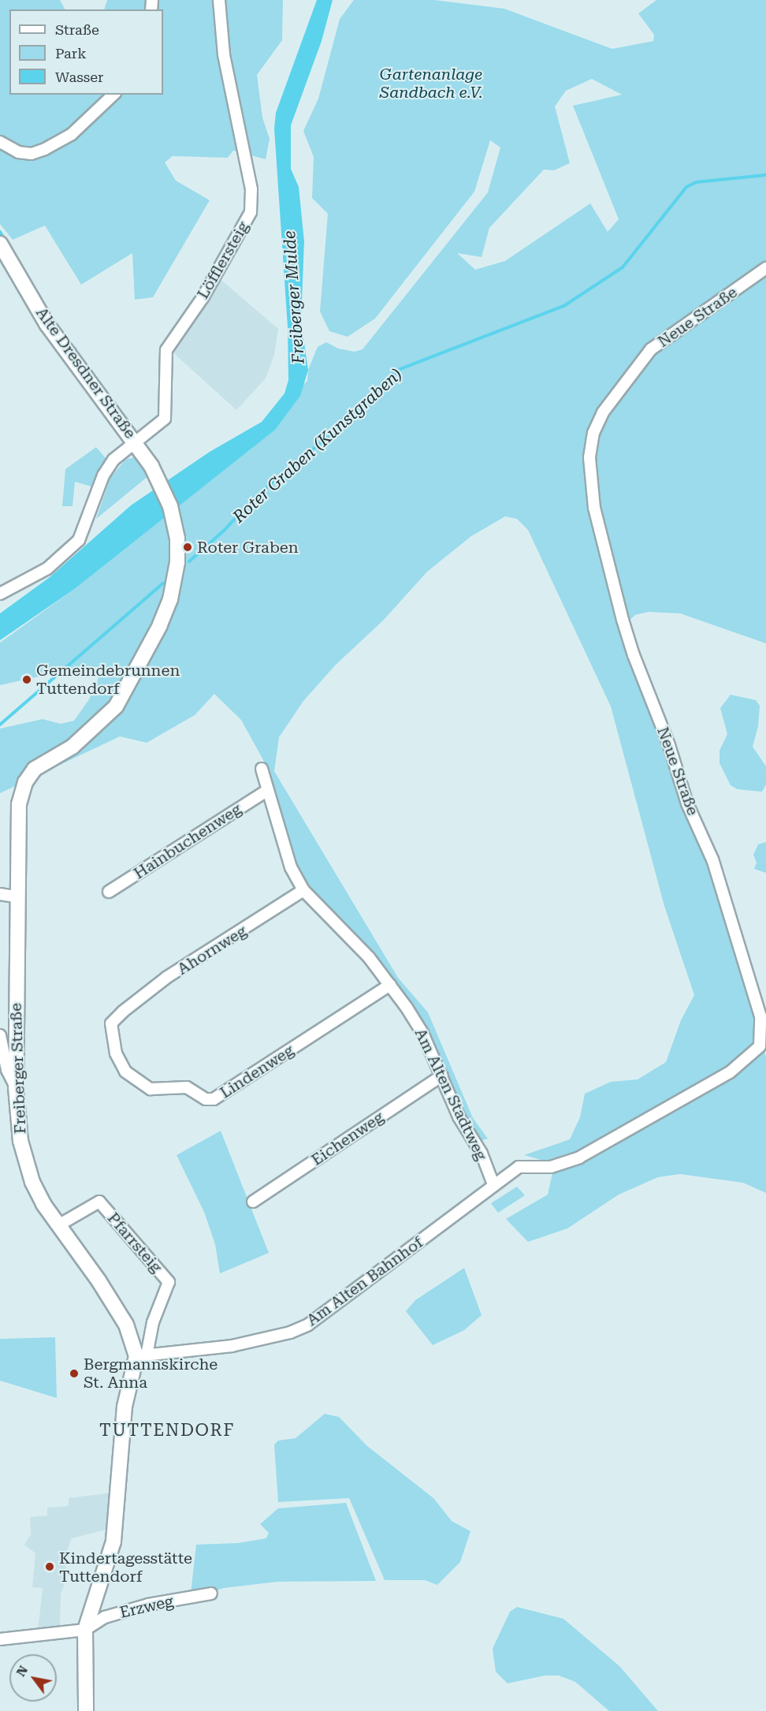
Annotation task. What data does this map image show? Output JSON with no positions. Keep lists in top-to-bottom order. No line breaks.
{"streets":{"street":["Löfflersteig","Neue Straße","Alte Dresdner Straße","Hainbuchenweg","Ahornweg","Freiberger Straße","Lindenweg","Am Alten Stadtweg","Eichenweg","Pfarrsteig","Am Alten Bahnhof","Erzweg"]},"crossings":[["Löfflersteig","Alte Dresdner Straße"],["Löfflersteig","Freiberger Straße"],["Neue Straße","Am Alten Stadtweg"],["Neue Straße","Am Alten Bahnhof"],["Alte Dresdner Straße","Freiberger Straße"],["Hainbuchenweg","Am Alten Stadtweg"],["Ahornweg","Lindenweg"],["Ahornweg","Am Alten Stadtweg"],["Freiberger Straße","Pfarrsteig"],["Freiberger Straße","Am Alten Bahnhof"],["Lindenweg","Am Alten Stadtweg"],["Am Alten Stadtweg","Eichenweg"],["Am Alten Stadtweg","Am Alten Bahnhof"],["Pfarrsteig","Am Alten Bahnhof"]],"districts":["TUTTENDORF"],"water":["Freiberger Mulde","Roter Graben (Kunstgraben)"],"parks":["Gartenanlage Sandbach e.V."],"places":["Roter Graben","Gemeindebrunnen Tuttendorf","Bergmannskirche St. Anna","Kindertagesstätte Tuttendorf"],"legend":["Straße","Park","Wasser"],"north":"top left"}
